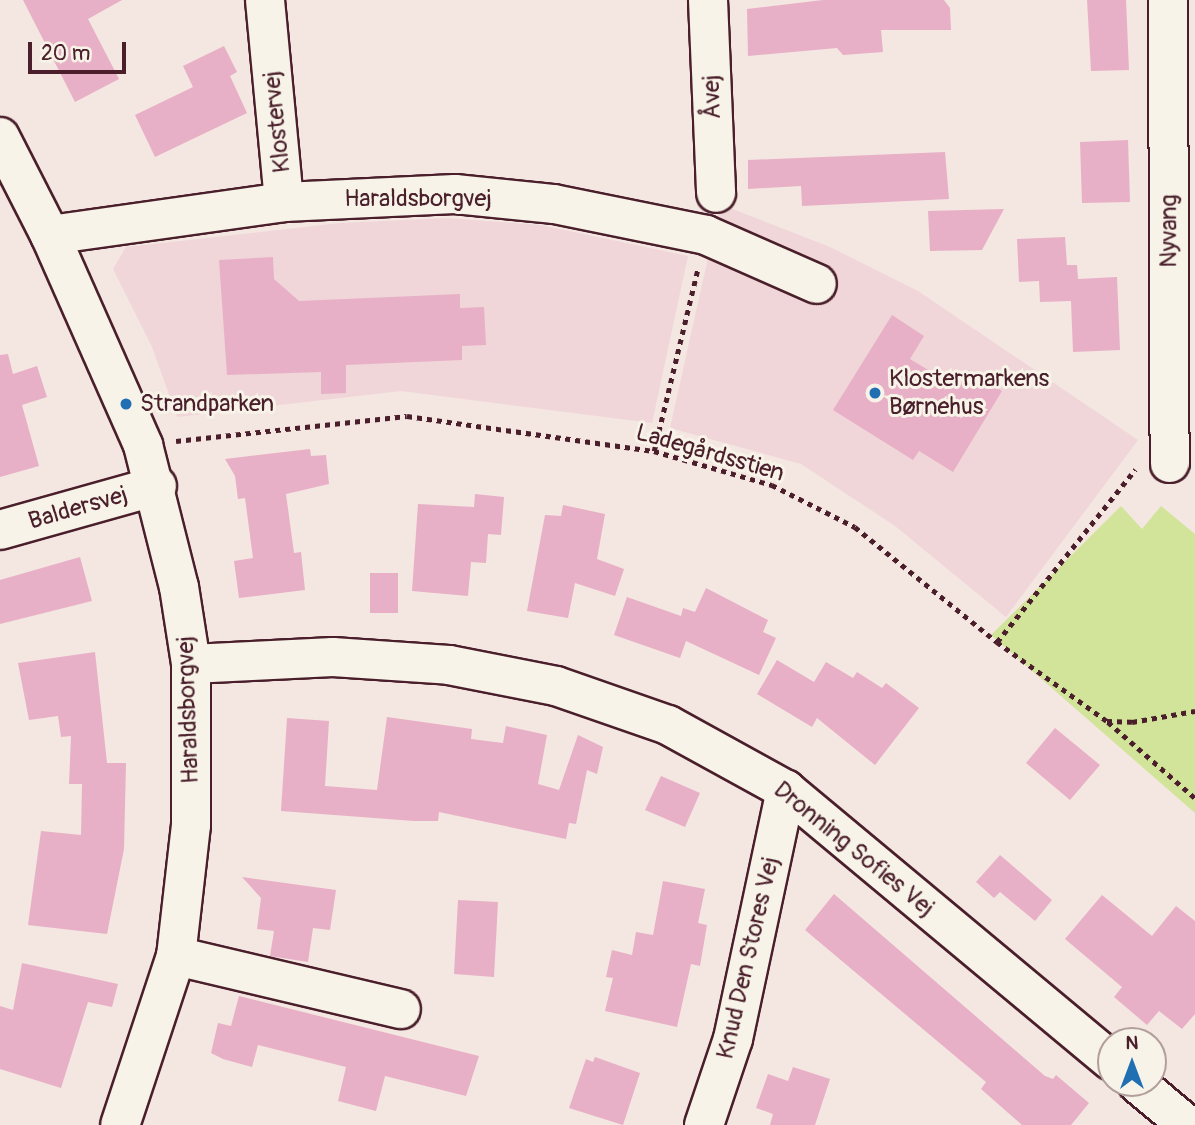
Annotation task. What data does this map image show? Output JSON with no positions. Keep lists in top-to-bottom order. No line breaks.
{"streets":{"street":["Åvej","Klostervej","Haraldsborgvej","Nyvang","Baldersvej","Dronning Sofies Vej","Knud Den Stores Vej"],"path":["Ladegårdsstien"]},"crossings":[["Klostervej","Haraldsborgvej"],["Haraldsborgvej","Ladegårdsstien"],["Haraldsborgvej","Baldersvej"],["Haraldsborgvej","Dronning Sofies Vej"],["Dronning Sofies Vej","Knud Den Stores Vej"]],"places":["Klostermarkens Børnehus","Strandparken"],"scale_bar":"20 m","north":"top"}
